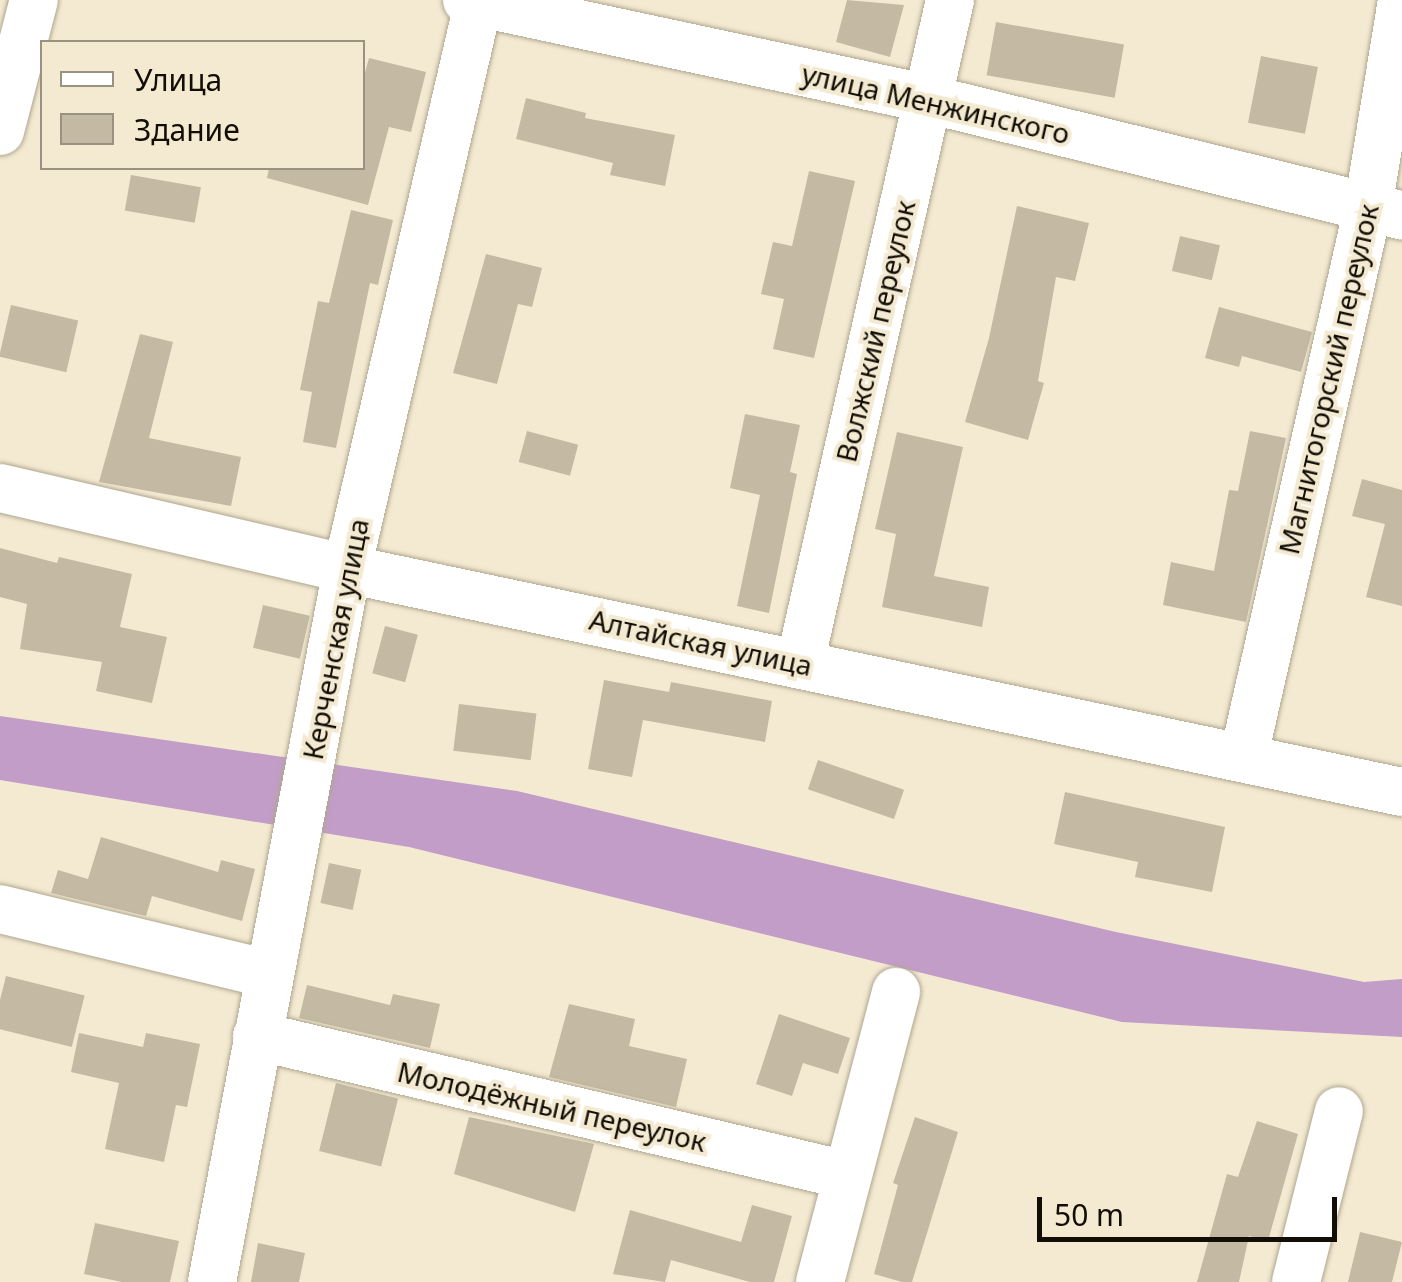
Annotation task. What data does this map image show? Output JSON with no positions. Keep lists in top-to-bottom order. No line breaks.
{"streets":{"street":["улица Менжинского","Волжский переулок","Магнитогорский переулок","Керченская улица","Алтайская улица","Молодёжный переулок"]},"crossings":[["улица Менжинского","Волжский переулок"],["улица Менжинского","Магнитогорский переулок"],["улица Менжинского","Керченская улица"],["Волжский переулок","Алтайская улица"],["Магнитогорский переулок","Алтайская улица"],["Керченская улица","Алтайская улица"],["Керченская улица","Молодёжный переулок"]],"legend":["Улица","Здание"],"scale_bar":"50 m"}
